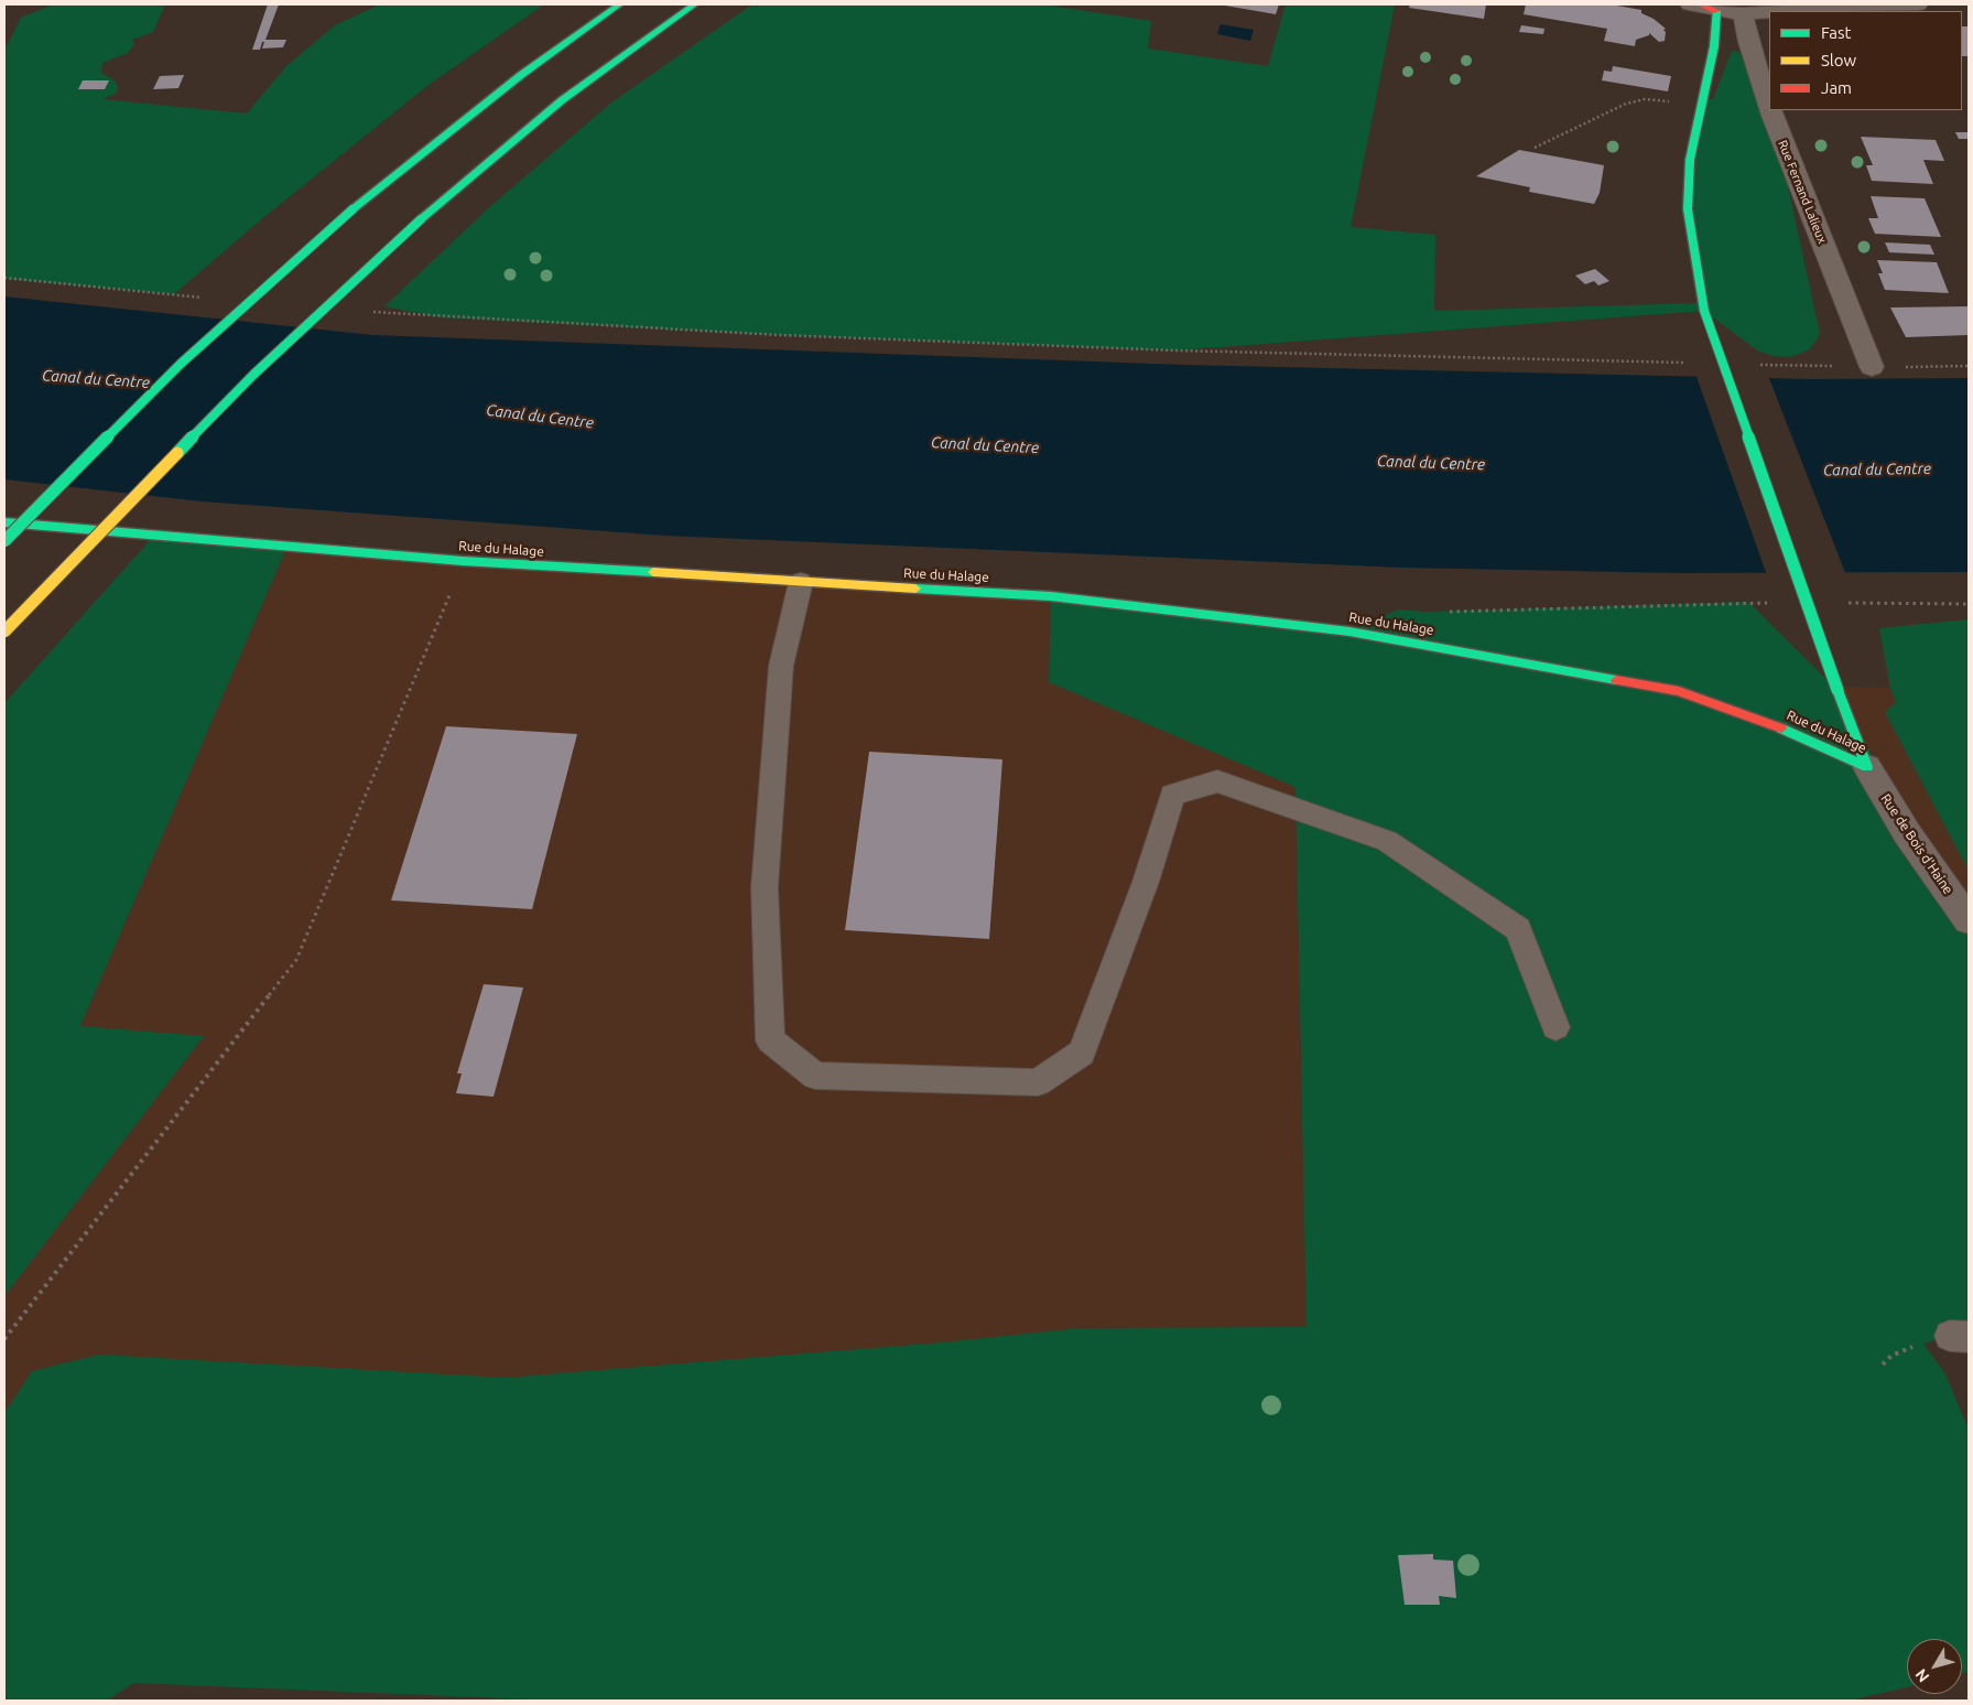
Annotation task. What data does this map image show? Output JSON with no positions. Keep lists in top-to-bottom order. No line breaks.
{"streets":{"main road":["Rue du Halage"],"street":["Rue Fernand Lalieux","Rue de Bois d'Haine"]},"crossings":[["Rue du Halage","Rue de Bois d'Haine"]],"water":["Canal du Centre"],"legend":["Fast","Slow","Jam"],"north":"bottom left"}
